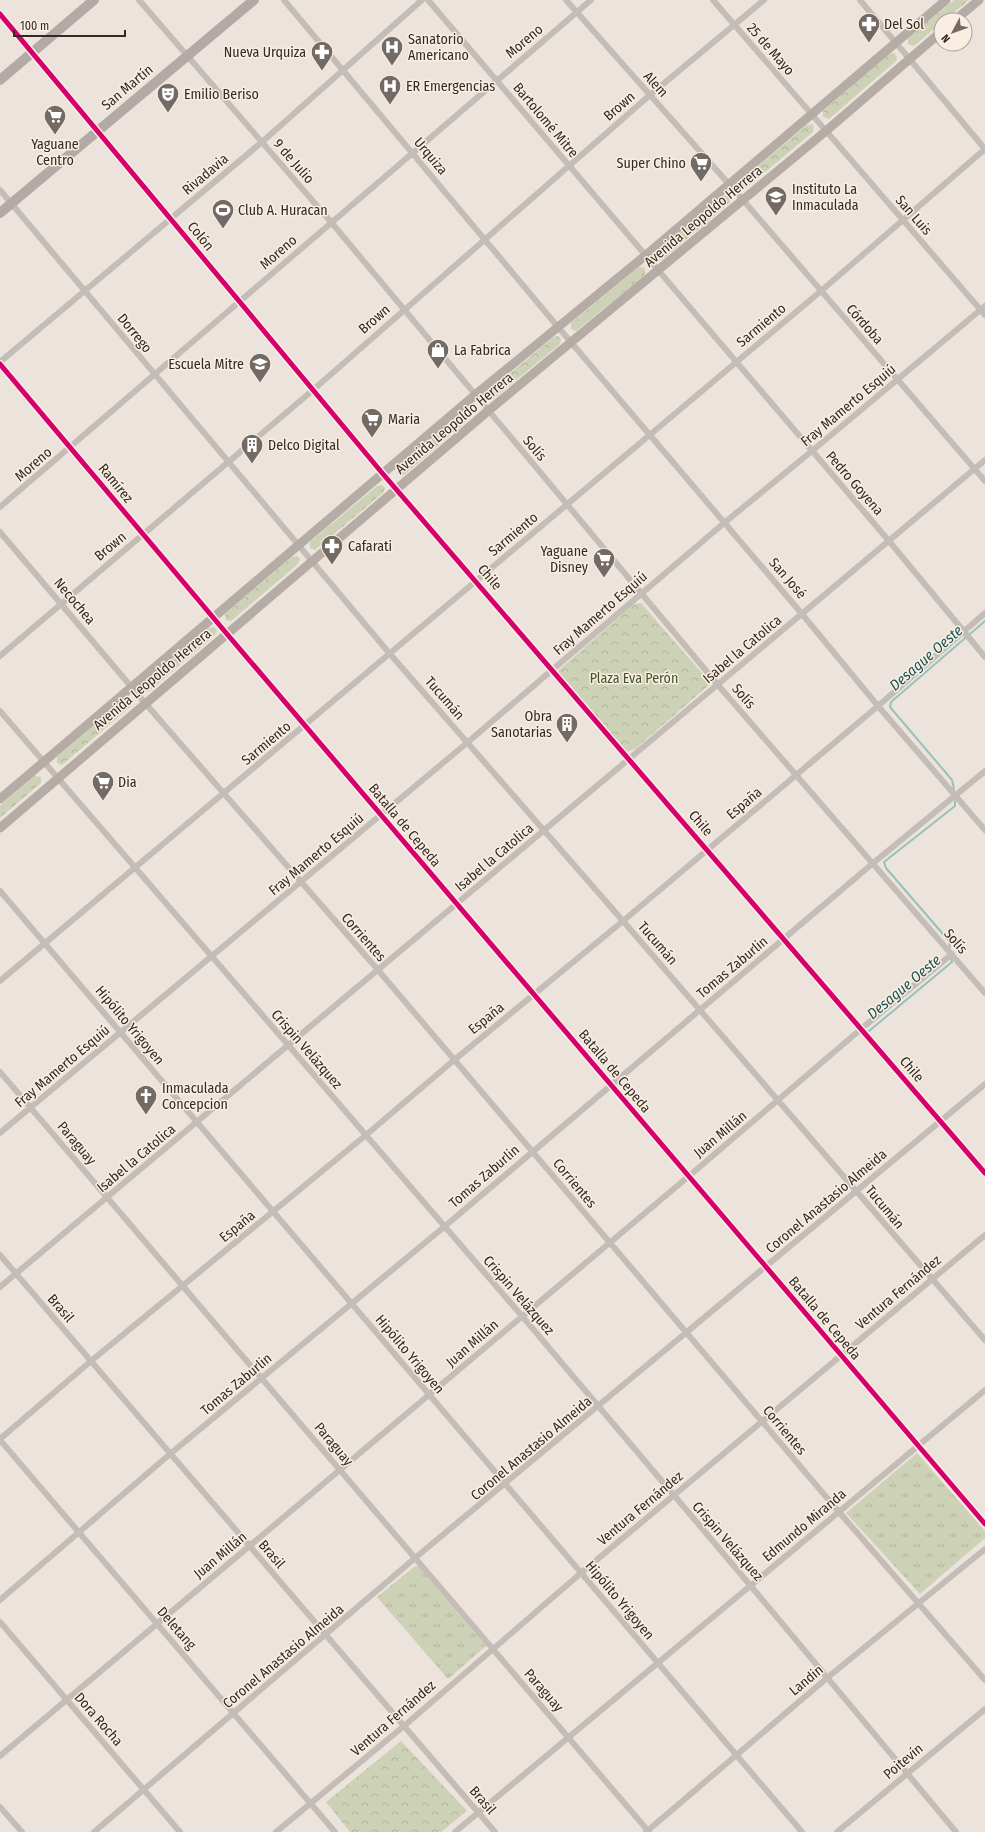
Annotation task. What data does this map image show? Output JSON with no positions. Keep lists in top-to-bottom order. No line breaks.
{"streets":{"main road":["San Martín"],"street":["Moreno","25 de Mayo","Alem","Brown","Bartolomé Mitre","Urquiza","9 de Julio","Rivadavia","San Luis","Avenida Leopoldo Herrera","Colón","Córdoba","Sarmiento","Dorrego","Fray Mamerto Esquiú","Solís","Ramírez","Pedro Goyena","Chile","San José","Necochea","Isabel la Catolica","Tucumán","España","Batalla de Cepeda","Corrientes","Tomas Zaburlin","Hipólito Yrigoyen","Crispin Velázquez","Juan Millán","Paraguay","Coronel Anastasio Almeida","Ventura Fernández","Brasil","Edmundo Miranda","Deletang","Landin","Dora Rocha","Poitevín"]},"crossings":[["Moreno","Alem"],["Moreno","Bartolomé Mitre"],["Moreno","Urquiza"],["Moreno","9 de Julio"],["Moreno","Colón"],["Moreno","Dorrego"],["Moreno","Ramírez"],["25 de Mayo","Brown"],["25 de Mayo","San Luis"],["25 de Mayo","Avenida Leopoldo Herrera"],["Alem","Brown"],["Alem","Avenida Leopoldo Herrera"],["Alem","Córdoba"],["San Martín","9 de Julio"],["San Martín","Colón"],["San Martín","Dorrego"],["Brown","Bartolomé Mitre"],["Brown","Urquiza"],["Brown","9 de Julio"],["Brown","Colón"],["Brown","Dorrego"],["Brown","Ramírez"],["Brown","Necochea"],["Bartolomé Mitre","Avenida Leopoldo Herrera"],["Bartolomé Mitre","Pedro Goyena"],["Urquiza","Rivadavia"],["Urquiza","Avenida Leopoldo Herrera"],["Urquiza","San José"],["9 de Julio","Rivadavia"],["9 de Julio","Avenida Leopoldo Herrera"],["9 de Julio","Solís"],["Rivadavia","Colón"],["Rivadavia","Dorrego"],["Rivadavia","Ramírez"],["San Luis","Avenida Leopoldo Herrera"],["San Luis","Sarmiento"],["San Luis","Fray Mamerto Esquiú"],["Avenida Leopoldo Herrera","Colón"],["Avenida Leopoldo Herrera","Córdoba"],["Avenida Leopoldo Herrera","Dorrego"],["Avenida Leopoldo Herrera","Solís"],["Avenida Leopoldo Herrera","Ramírez"],["Avenida Leopoldo Herrera","Pedro Goyena"],["Avenida Leopoldo Herrera","Chile"],["Avenida Leopoldo Herrera","San José"],["Avenida Leopoldo Herrera","Necochea"],["Avenida Leopoldo Herrera","Tucumán"],["Avenida Leopoldo Herrera","Batalla de Cepeda"],["Avenida Leopoldo Herrera","Corrientes"],["Avenida Leopoldo Herrera","Crispin Velázquez"],["Colón","Chile"],["Córdoba","Sarmiento"],["Córdoba","Fray Mamerto Esquiú"],["Córdoba","Isabel la Catolica"],["Sarmiento","Solís"],["Sarmiento","Pedro Goyena"],["Sarmiento","Chile"],["Sarmiento","San José"],["Sarmiento","Tucumán"],["Sarmiento","Batalla de Cepeda"],["Sarmiento","Corrientes"],["Sarmiento","Hipólito Yrigoyen"],["Sarmiento","Crispin Velázquez"],["Dorrego","Tucumán"],["Fray Mamerto Esquiú","Solís"],["Fray Mamerto Esquiú","Pedro Goyena"],["Fray Mamerto Esquiú","Chile"],["Fray Mamerto Esquiú","San José"],["Fray Mamerto Esquiú","Tucumán"],["Fray Mamerto Esquiú","Batalla de Cepeda"],["Fray Mamerto Esquiú","Corrientes"],["Fray Mamerto Esquiú","Hipólito Yrigoyen"],["Fray Mamerto Esquiú","Crispin Velázquez"],["Fray Mamerto Esquiú","Paraguay"],["Solís","Isabel la Catolica"],["Solís","España"],["Solís","Tomas Zaburlin"],["Solís","Juan Millán"],["Ramírez","Batalla de Cepeda"],["Pedro Goyena","Isabel la Catolica"],["Pedro Goyena","España"],["Chile","Isabel la Catolica"],["Chile","España"],["Chile","Tomas Zaburlin"],["Chile","Juan Millán"],["Chile","Coronel Anastasio Almeida"],["San José","Isabel la Catolica"],["San José","España"],["San José","Tomas Zaburlin"],["Necochea","Corrientes"],["Isabel la Catolica","Tucumán"],["Isabel la Catolica","Batalla de Cepeda"],["Isabel la Catolica","Corrientes"],["Isabel la Catolica","Hipólito Yrigoyen"],["Isabel la Catolica","Crispin Velázquez"],["Isabel la Catolica","Paraguay"],["Isabel la Catolica","Brasil"],["Tucumán","España"],["Tucumán","Tomas Zaburlin"],["Tucumán","Juan Millán"],["Tucumán","Coronel Anastasio Almeida"],["Tucumán","Ventura Fernández"],["España","Batalla de Cepeda"],["España","Corrientes"],["España","Hipólito Yrigoyen"],["España","Crispin Velázquez"],["España","Paraguay"],["España","Brasil"],["España","Deletang"],["Batalla de Cepeda","Tomas Zaburlin"],["Batalla de Cepeda","Juan Millán"],["Batalla de Cepeda","Coronel Anastasio Almeida"],["Batalla de Cepeda","Ventura Fernández"],["Batalla de Cepeda","Edmundo Miranda"],["Corrientes","Tomas Zaburlin"],["Corrientes","Juan Millán"],["Corrientes","Coronel Anastasio Almeida"],["Corrientes","Ventura Fernández"],["Corrientes","Edmundo Miranda"],["Corrientes","Landin"],["Tomas Zaburlin","Hipólito Yrigoyen"],["Tomas Zaburlin","Crispin Velázquez"],["Tomas Zaburlin","Paraguay"],["Tomas Zaburlin","Brasil"],["Tomas Zaburlin","Deletang"],["Hipólito Yrigoyen","Juan Millán"],["Hipólito Yrigoyen","Coronel Anastasio Almeida"],["Hipólito Yrigoyen","Ventura Fernández"],["Hipólito Yrigoyen","Edmundo Miranda"],["Hipólito Yrigoyen","Landin"],["Crispin Velázquez","Juan Millán"],["Crispin Velázquez","Coronel Anastasio Almeida"],["Crispin Velázquez","Ventura Fernández"],["Crispin Velázquez","Edmundo Miranda"],["Crispin Velázquez","Landin"],["Crispin Velázquez","Poitevín"],["Juan Millán","Paraguay"],["Juan Millán","Brasil"],["Juan Millán","Deletang"],["Juan Millán","Dora Rocha"],["Paraguay","Coronel Anastasio Almeida"],["Paraguay","Ventura Fernández"],["Paraguay","Edmundo Miranda"],["Paraguay","Landin"],["Coronel Anastasio Almeida","Brasil"],["Coronel Anastasio Almeida","Deletang"],["Coronel Anastasio Almeida","Dora Rocha"],["Ventura Fernández","Brasil"],["Ventura Fernández","Deletang"],["Brasil","Edmundo Miranda"]],"water":["Desague Oeste"],"parks":["Plaza Eva Perón"],"places":{"pharmacy":["Del Sol","Nueva Urquiza","Cafarati"],"hospital":["Sanatorio Americano","ER Emergencias"],"theatre":["Emilio Beriso"],"supermarket":["Yaguane Centro","Super Chino","Maria","Yaguane Disney","Dia"],"school or university":["Instituto La Inmaculada","Escuela Mitre"],"sports":["Club A. Huracan"],"shop":["La Fabrica"],"building":["Delco Digital","Obra Sanotarias"],"church":["Inmaculada Concepcion"]},"scale_bar":"100 m","north":"bottom left"}
